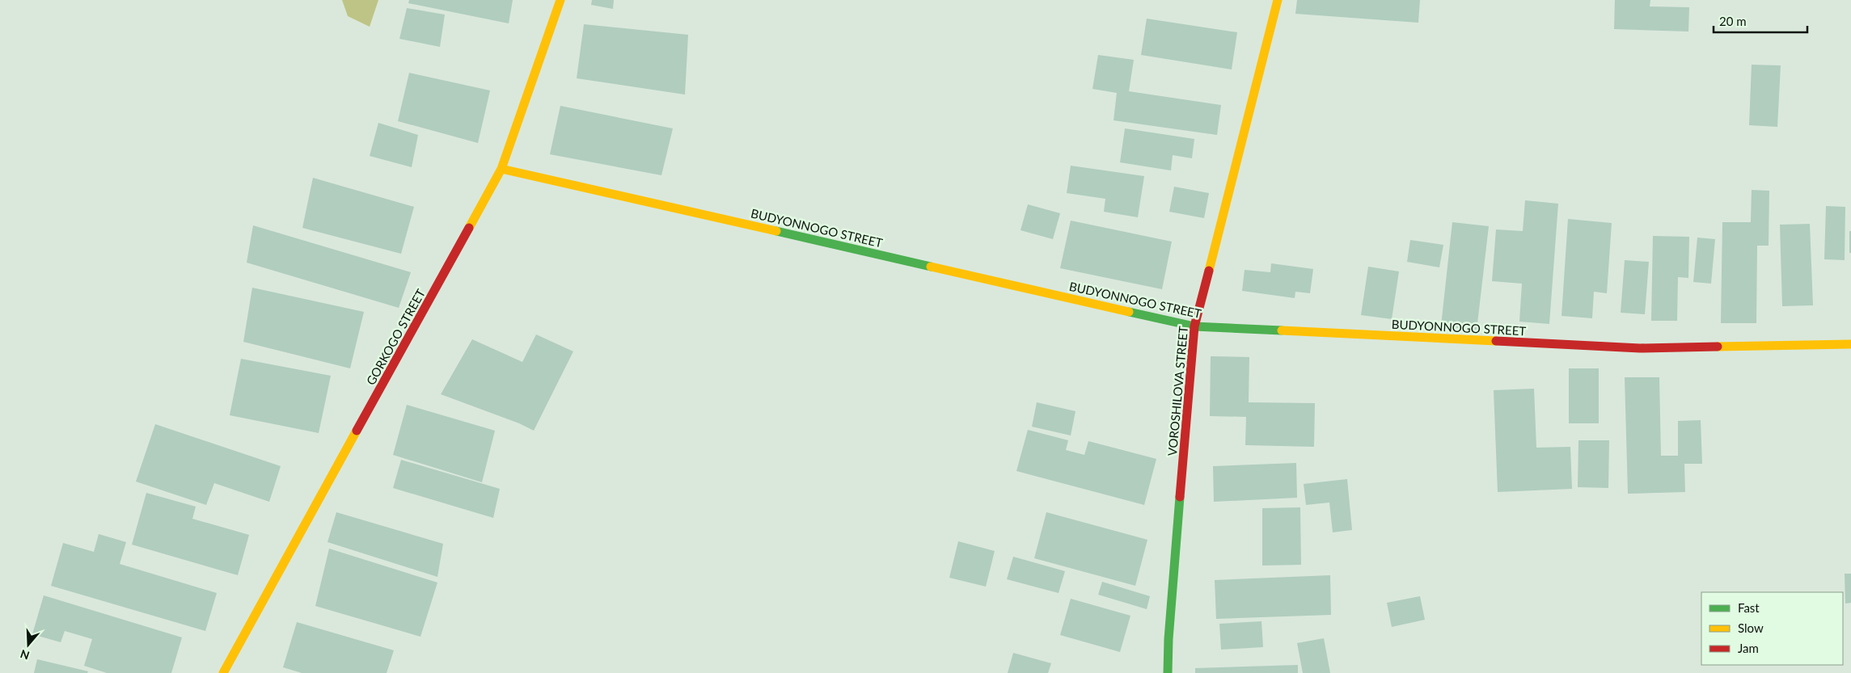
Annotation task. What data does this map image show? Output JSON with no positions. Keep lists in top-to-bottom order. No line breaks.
{"streets":{"street":["BUDYONNOGO STREET","GORKOGO STREET","VOROSHILOVA STREET"]},"crossings":[["BUDYONNOGO STREET","GORKOGO STREET"],["BUDYONNOGO STREET","VOROSHILOVA STREET"]],"legend":["Fast","Slow","Jam"],"scale_bar":"20 m","north":"bottom"}
